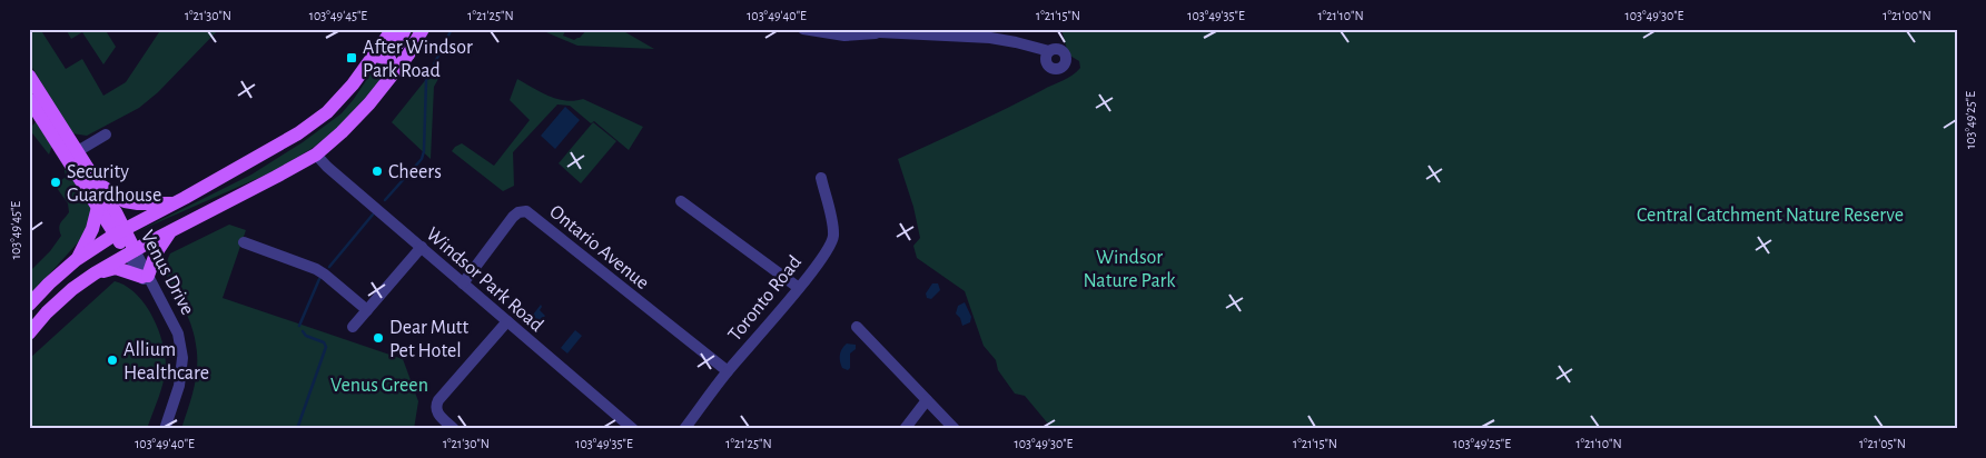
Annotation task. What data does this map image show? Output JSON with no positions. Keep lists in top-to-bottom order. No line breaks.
{"streets":{"main road":["Venus Drive"],"street":["Ontario Avenue","Windsor Park Road","Toronto Road"]},"crossings":[["Ontario Avenue","Windsor Park Road"],["Ontario Avenue","Toronto Road"]],"parks":["Central Catchment Nature Reserve","Windsor Nature Park","Venus Green"],"places":{"transit":["After Windsor Park Road"],"other":["Cheers","Security Guardhouse","Dear Mutt Pet Hotel","Allium Healthcare"]},"coordinates":["1°21'30\"N","103°49'45\"E","1°21'25\"N","103°49'40\"E","1°21'15\"N","103°49'35\"E","1°21'10\"N","103°49'30\"E","1°21'00\"N","103°49'25\"E","1°21'05\"N"]}
